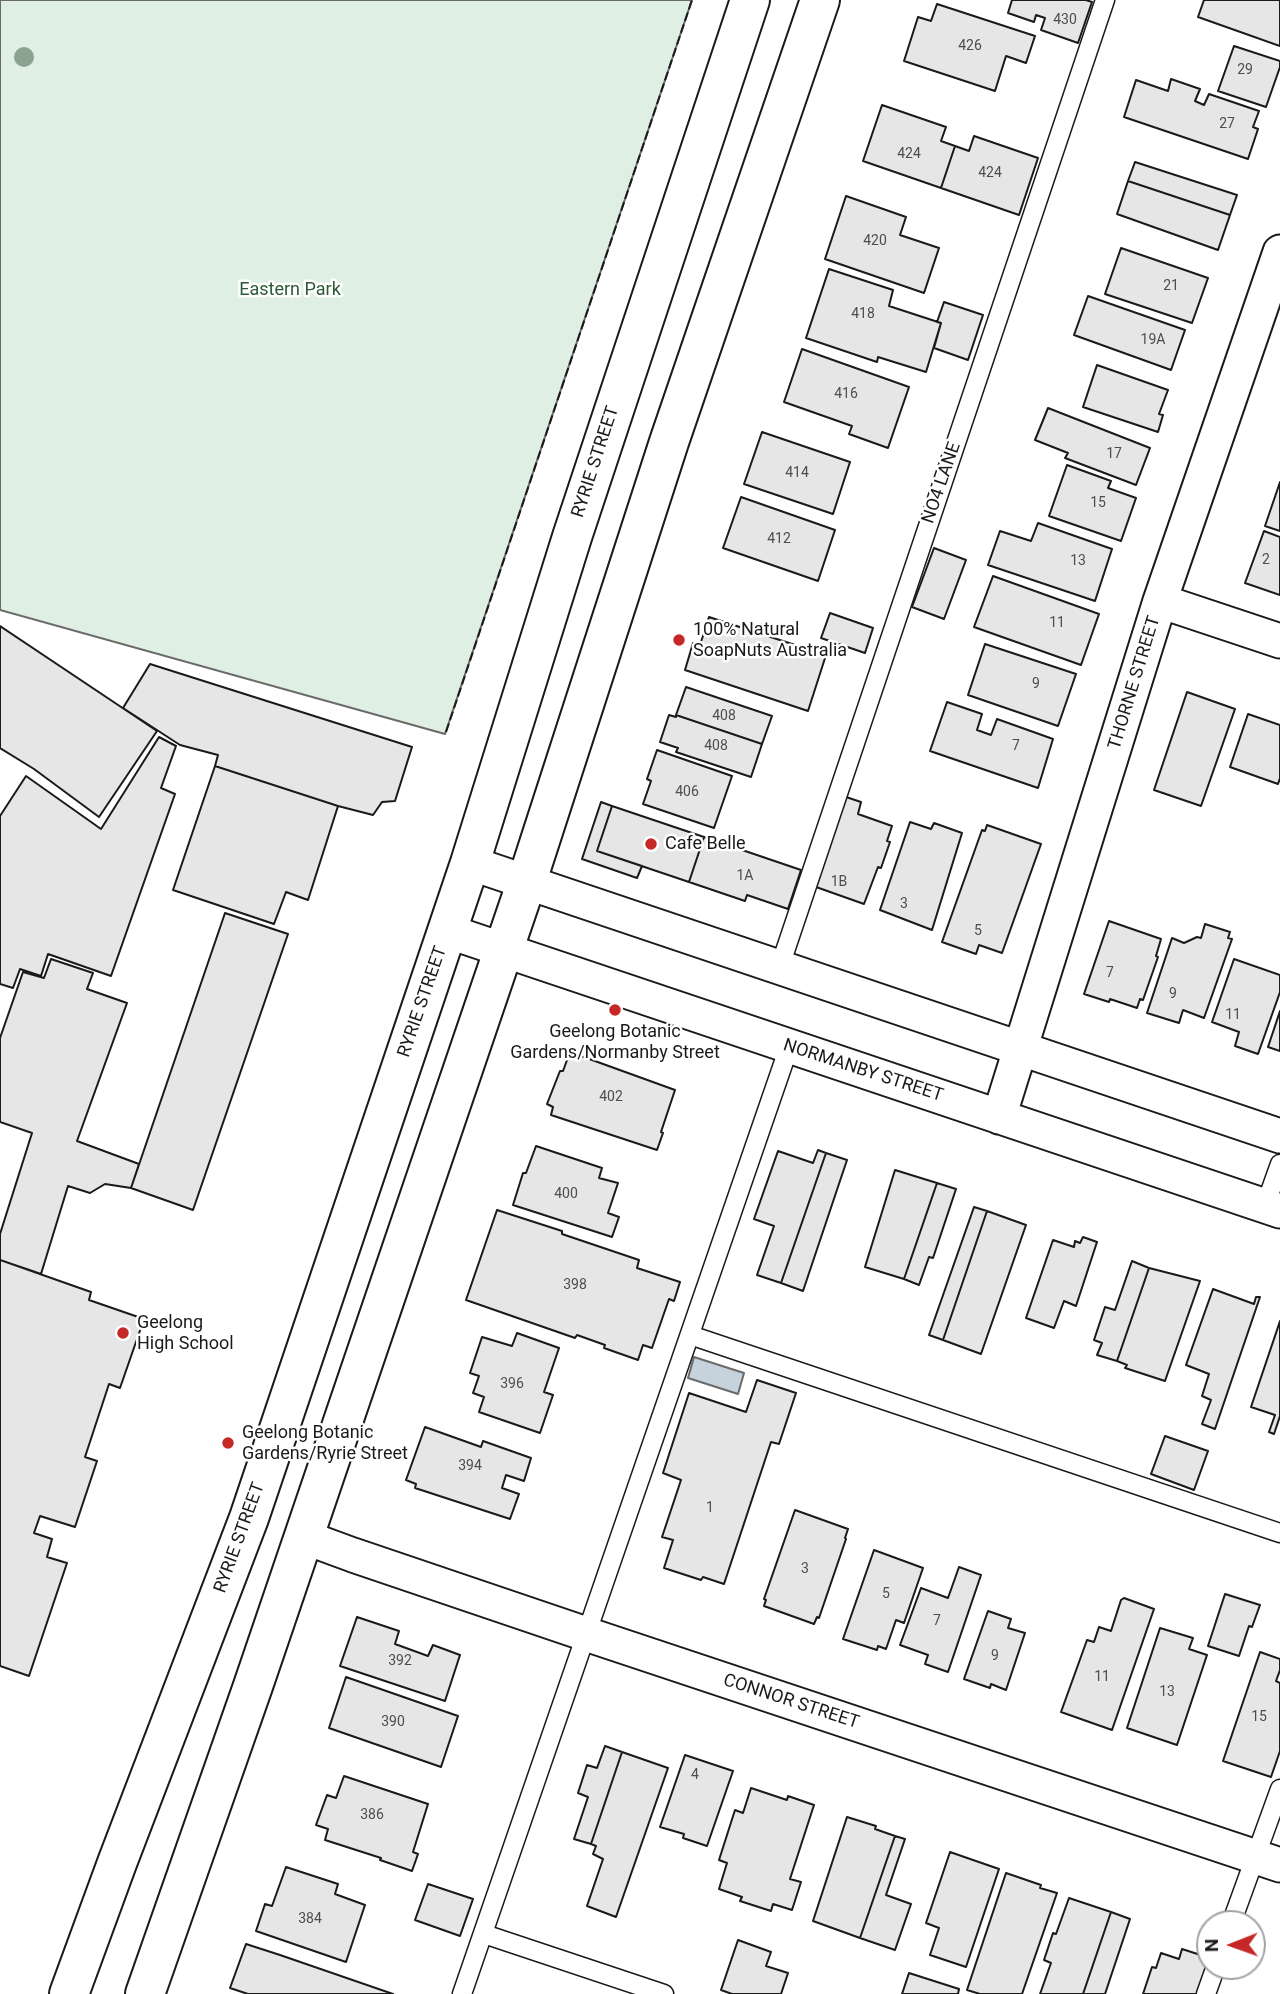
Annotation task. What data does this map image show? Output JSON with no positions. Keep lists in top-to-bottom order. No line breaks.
{"streets":{"main road":["RYRIE STREET"],"street":["THORNE STREET","NORMANBY STREET","CONNOR STREET"],"lane":["NO4 LANE"]},"crossings":[["RYRIE STREET","NORMANBY STREET"],["THORNE STREET","NORMANBY STREET"]],"parks":["Eastern Park"],"places":["100% Natural SoapNuts Australia","Cafe Belle","Geelong Botanic Gardens/Normanby Street","Geelong High School","Geelong Botanic Gardens/Ryrie Street"],"house_numbers":["430","426","29","27","424","424","420","21","418","19A","416","17","414","15","412","2","13","11","9","408","408","7","406","1A","1B","3","5","7","9","11","402","400","398","396","394","1","3","5","7","9","392","11","13","15","390","4","386","384"],"north":"left"}
